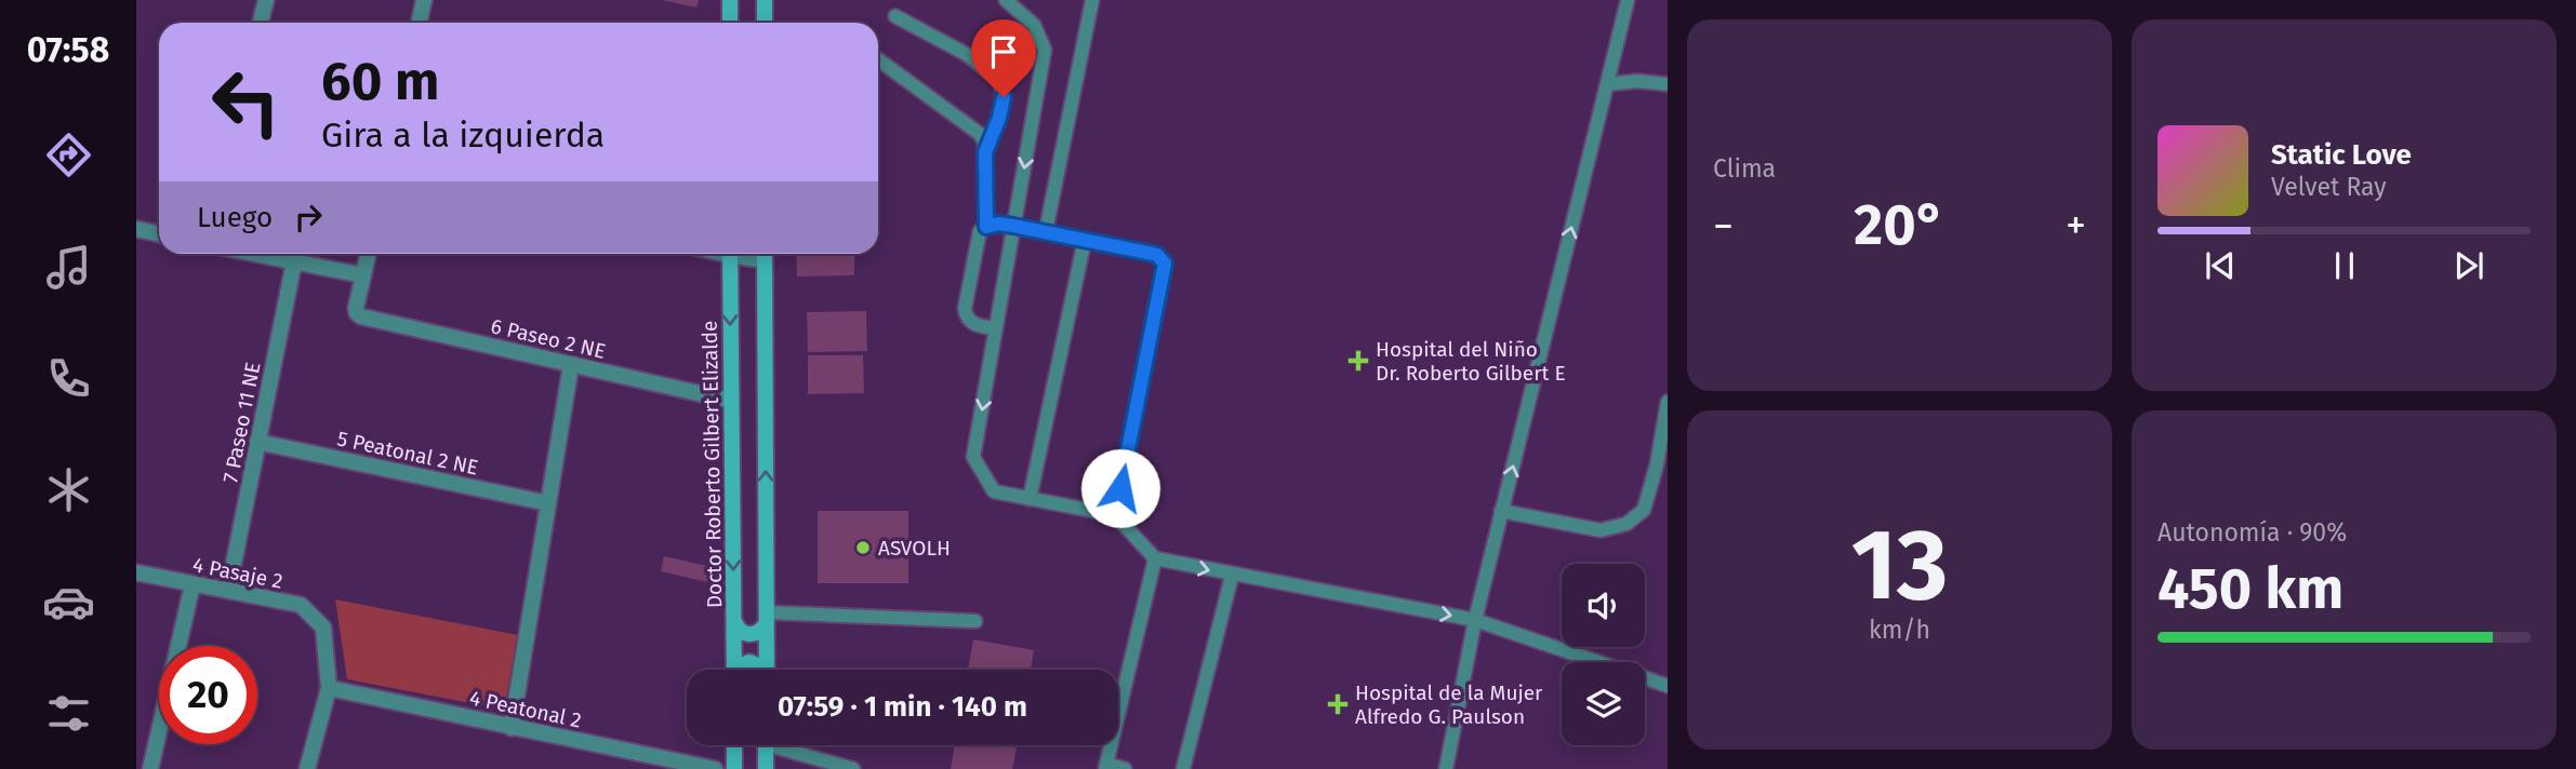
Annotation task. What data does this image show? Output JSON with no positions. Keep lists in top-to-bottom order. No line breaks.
{"streets":{"street":["6 Paseo 2 NE","7 Paseo 11 NE","5 Peatonal 2 NE","Doctor Roberto Gilbert Elizalde","4 Pasaje 2","4 Peatonal 2"]},"crossings":[["6 Paseo 2 NE","Doctor Roberto Gilbert Elizalde"],["7 Paseo 11 NE","5 Peatonal 2 NE"],["7 Paseo 11 NE","4 Pasaje 2"],["4 Pasaje 2","4 Peatonal 2"]],"places":{"health":["Hospital del Niño Dr. Roberto Gilbert E","Hospital de la Mujer Alfredo G. Paulson"],"other":["ASVOLH"]},"page":{"tabs":"07:58","tile":["Clima",["13","km/h"],["Autonomía · 90%","450 km"]],"turn":["60 m","Gira a la izquierda"],"song":["Static Love","Velvet Ray"],"then":"Luego","heat":["−","20°","+"],"limit":"20","trip":"07:59 · 1 min · 140 m"}}
